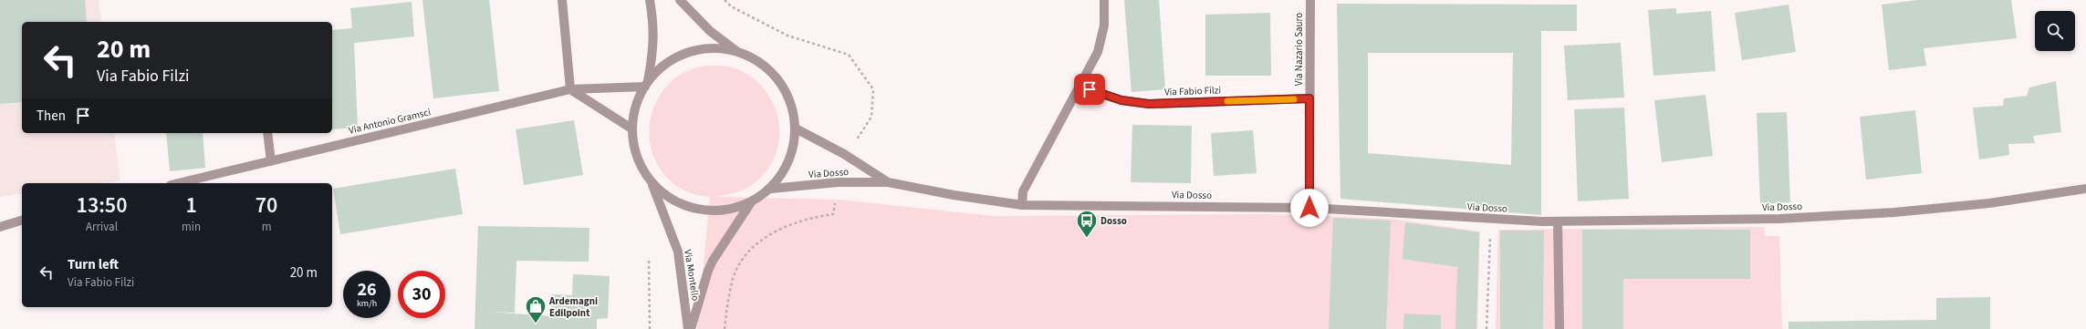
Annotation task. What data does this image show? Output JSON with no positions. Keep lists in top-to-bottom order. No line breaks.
{"streets":{"street":["Via Nazario Sauro","Via Fabio Filzi","Via Antonio Gramsci","Via Dosso","Via Montello"]},"crossings":[["Via Nazario Sauro","Via Fabio Filzi"],["Via Nazario Sauro","Via Dosso"]],"places":{"bus stop":["Dosso"],"shop":["Ardemagni Edilpoint"]},"page":{"turn":["20 m","Via Fabio Filzi"],"then":"Then","eta":["13:50","Arrival","1","min","70","m"],"list":[{"name":"Turn left","note":"Via Fabio Filzi","value":"20 m"}],"speed":"26 km/h","limit":"30"}}
